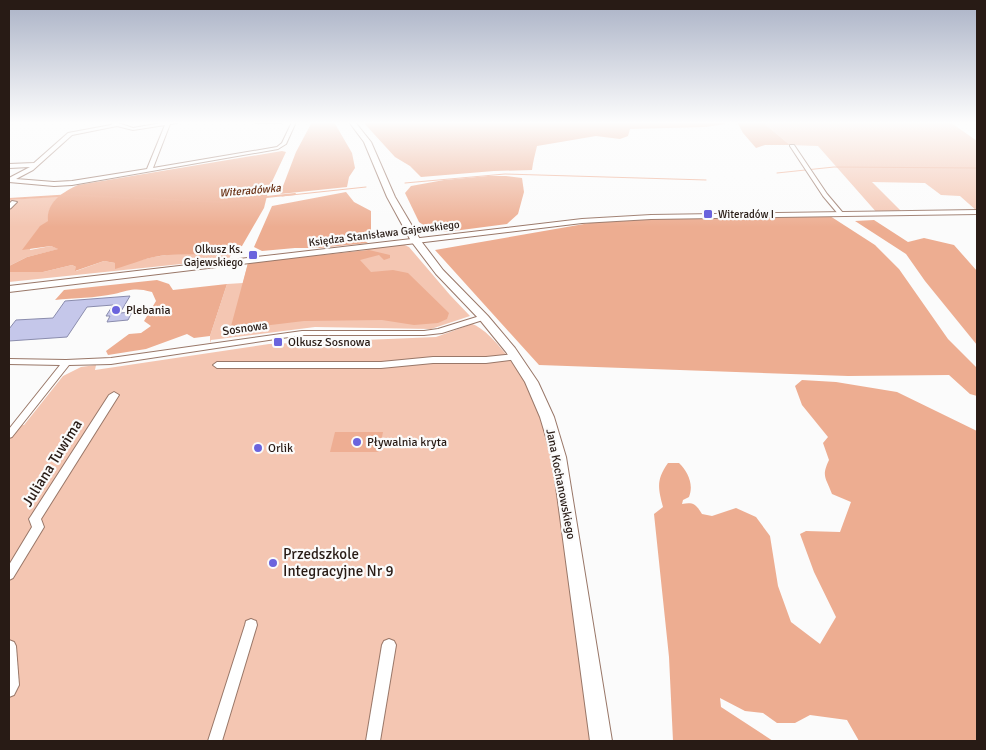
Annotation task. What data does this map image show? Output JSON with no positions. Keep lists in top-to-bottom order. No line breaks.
{"streets":{"main road":["Jana Kochanowskiego"],"street":["Księdza Stanisława Gajewskiego","Sosnowa","Juliana Tuwima"]},"crossings":[["Księdza Stanisława Gajewskiego","Jana Kochanowskiego"],["Sosnowa","Jana Kochanowskiego"]],"water":["Witeradówka"],"places":{"transit":["Witeradów I","Olkusz Ks. Gajewskiego","Olkusz Sosnowa"],"other":["Plebania","Pływalnia kryta","Orlik","Przedszkole Integracyjne Nr 9"]}}
